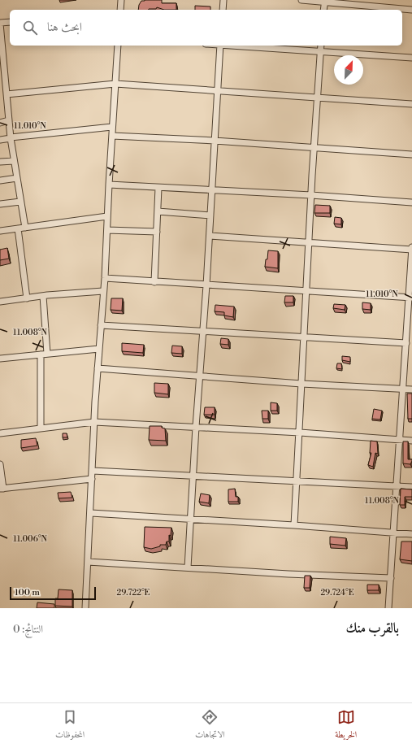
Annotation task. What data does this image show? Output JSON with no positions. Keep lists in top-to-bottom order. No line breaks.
{"scale_bar":"100 m","north":"top right","page":{"search":"ابحث هنا","scale":"100 m","heading":["بالقرب منك","النتائج: 0"],"nav":["الخريطة","الاتجاهات","المحفوظات"]},"coordinates":["11.010°N","11.008°N","11.006°N","29.722°E","29.724°E"]}
